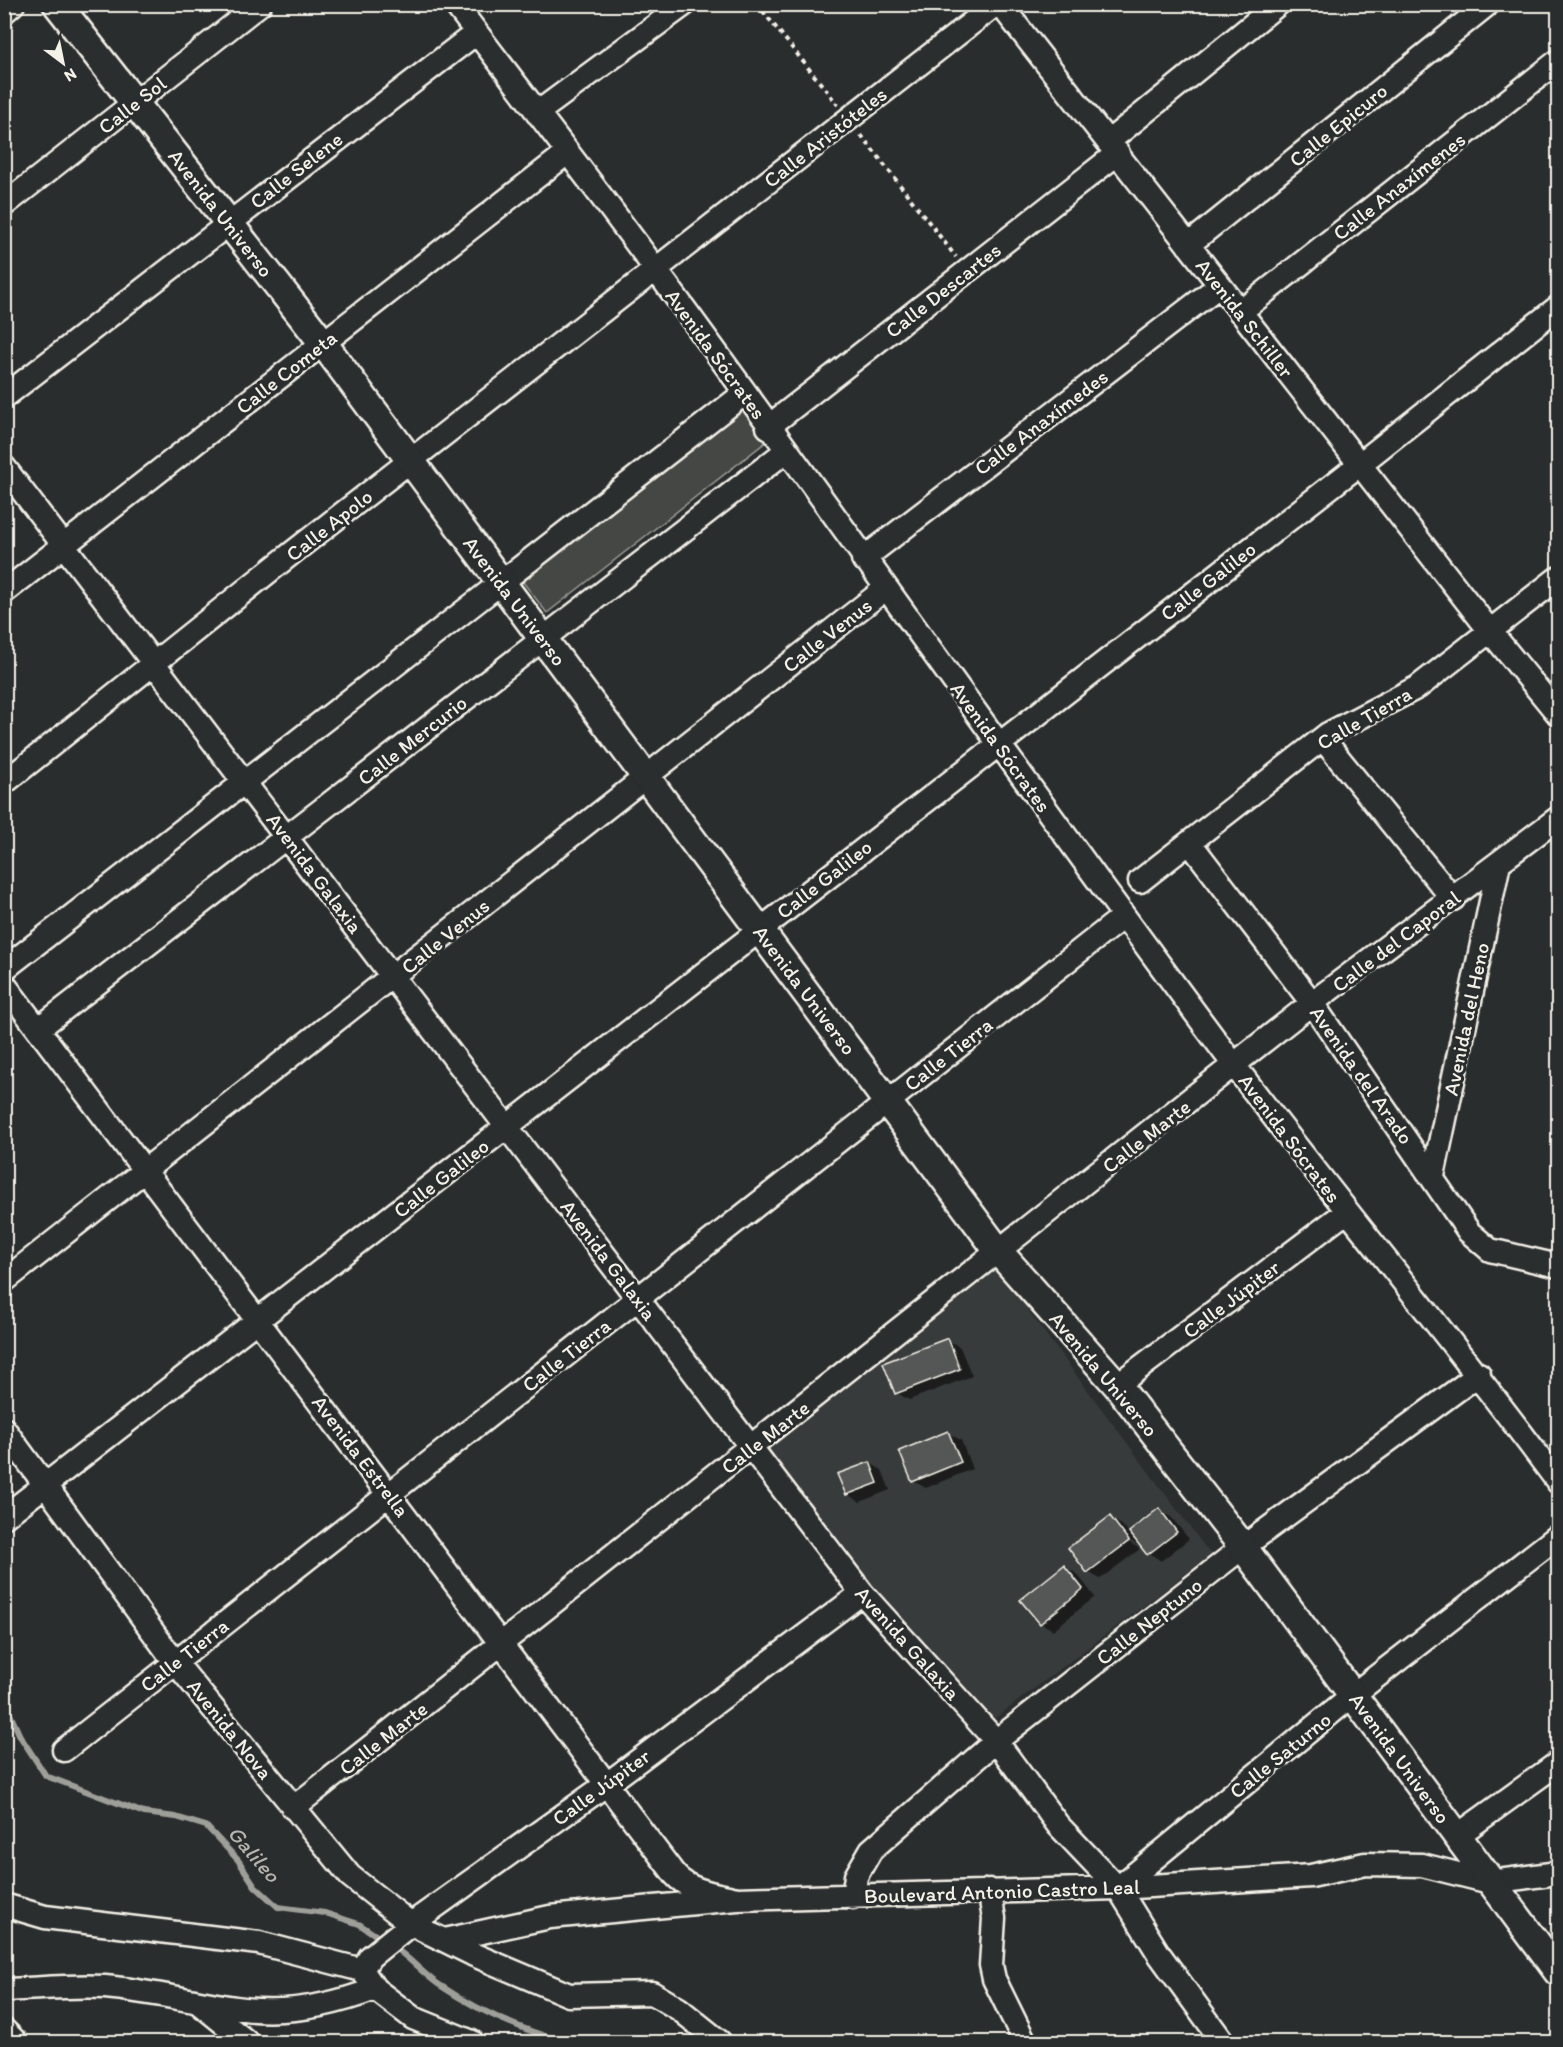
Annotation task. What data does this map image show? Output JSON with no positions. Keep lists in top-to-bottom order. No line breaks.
{"streets":{"street":["Calle Sol","Calle Epicuro","Calle Aristóteles","Calle Selene","Calle Anaxímenes","Avenida Universo","Calle Descartes","Avenida Schiller","Avenida Sócrates","Calle Cometa","Calle Anaxímedes","Calle Apolo","Calle Galileo","Calle Venus","Calle Tierra","Calle Mercurio","Avenida Galaxia","Calle del Caporal","Avenida del Heno","Avenida del Arado","Calle Marte","Calle Júpiter","Avenida Estrella","Calle Neptuno","Avenida Nova","Calle Saturno","Boulevard Antonio Castro Leal"]},"crossings":[["Calle Sol","Avenida Universo"],["Calle Epicuro","Avenida Schiller"],["Calle Aristóteles","Avenida Sócrates"],["Calle Aristóteles","Calle Apolo"],["Calle Selene","Avenida Universo"],["Calle Selene","Avenida Sócrates"],["Calle Anaxímenes","Avenida Schiller"],["Avenida Universo","Calle Cometa"],["Avenida Universo","Calle Apolo"],["Avenida Universo","Calle Galileo"],["Avenida Universo","Calle Venus"],["Avenida Universo","Calle Tierra"],["Avenida Universo","Calle Mercurio"],["Avenida Universo","Calle Marte"],["Avenida Universo","Calle Júpiter"],["Avenida Universo","Calle Neptuno"],["Avenida Universo","Calle Saturno"],["Avenida Universo","Boulevard Antonio Castro Leal"],["Calle Descartes","Avenida Schiller"],["Calle Descartes","Avenida Sócrates"],["Avenida Schiller","Calle Anaxímedes"],["Avenida Schiller","Calle Galileo"],["Avenida Schiller","Calle Tierra"],["Avenida Sócrates","Calle Cometa"],["Avenida Sócrates","Calle Anaxímedes"],["Avenida Sócrates","Calle Apolo"],["Avenida Sócrates","Calle Galileo"],["Avenida Sócrates","Calle Venus"],["Avenida Sócrates","Calle Tierra"],["Avenida Sócrates","Calle Mercurio"],["Avenida Sócrates","Calle del Caporal"],["Avenida Sócrates","Calle Marte"],["Avenida Sócrates","Calle Júpiter"],["Avenida Sócrates","Calle Neptuno"],["Calle Cometa","Avenida Galaxia"],["Calle Apolo","Avenida Galaxia"],["Calle Galileo","Avenida Galaxia"],["Calle Galileo","Avenida Estrella"],["Calle Galileo","Avenida Nova"],["Calle Venus","Avenida Galaxia"],["Calle Venus","Avenida Estrella"],["Calle Tierra","Avenida Galaxia"],["Calle Tierra","Avenida del Arado"],["Calle Tierra","Avenida Estrella"],["Calle Tierra","Avenida Nova"],["Calle Mercurio","Avenida Galaxia"],["Calle Mercurio","Avenida Estrella"],["Avenida Galaxia","Calle Marte"],["Avenida Galaxia","Calle Júpiter"],["Avenida Galaxia","Calle Neptuno"],["Avenida Galaxia","Calle Saturno"],["Avenida Galaxia","Boulevard Antonio Castro Leal"],["Calle del Caporal","Avenida del Heno"],["Calle del Caporal","Avenida del Arado"],["Calle del Caporal","Calle Marte"],["Avenida del Heno","Avenida del Arado"],["Calle Marte","Avenida Estrella"],["Calle Marte","Avenida Nova"],["Calle Júpiter","Avenida Estrella"],["Calle Júpiter","Avenida Nova"],["Avenida Estrella","Boulevard Antonio Castro Leal"],["Calle Neptuno","Boulevard Antonio Castro Leal"],["Avenida Nova","Boulevard Antonio Castro Leal"],["Calle Saturno","Boulevard Antonio Castro Leal"]],"water":["Galileo"],"north":"bottom right"}
